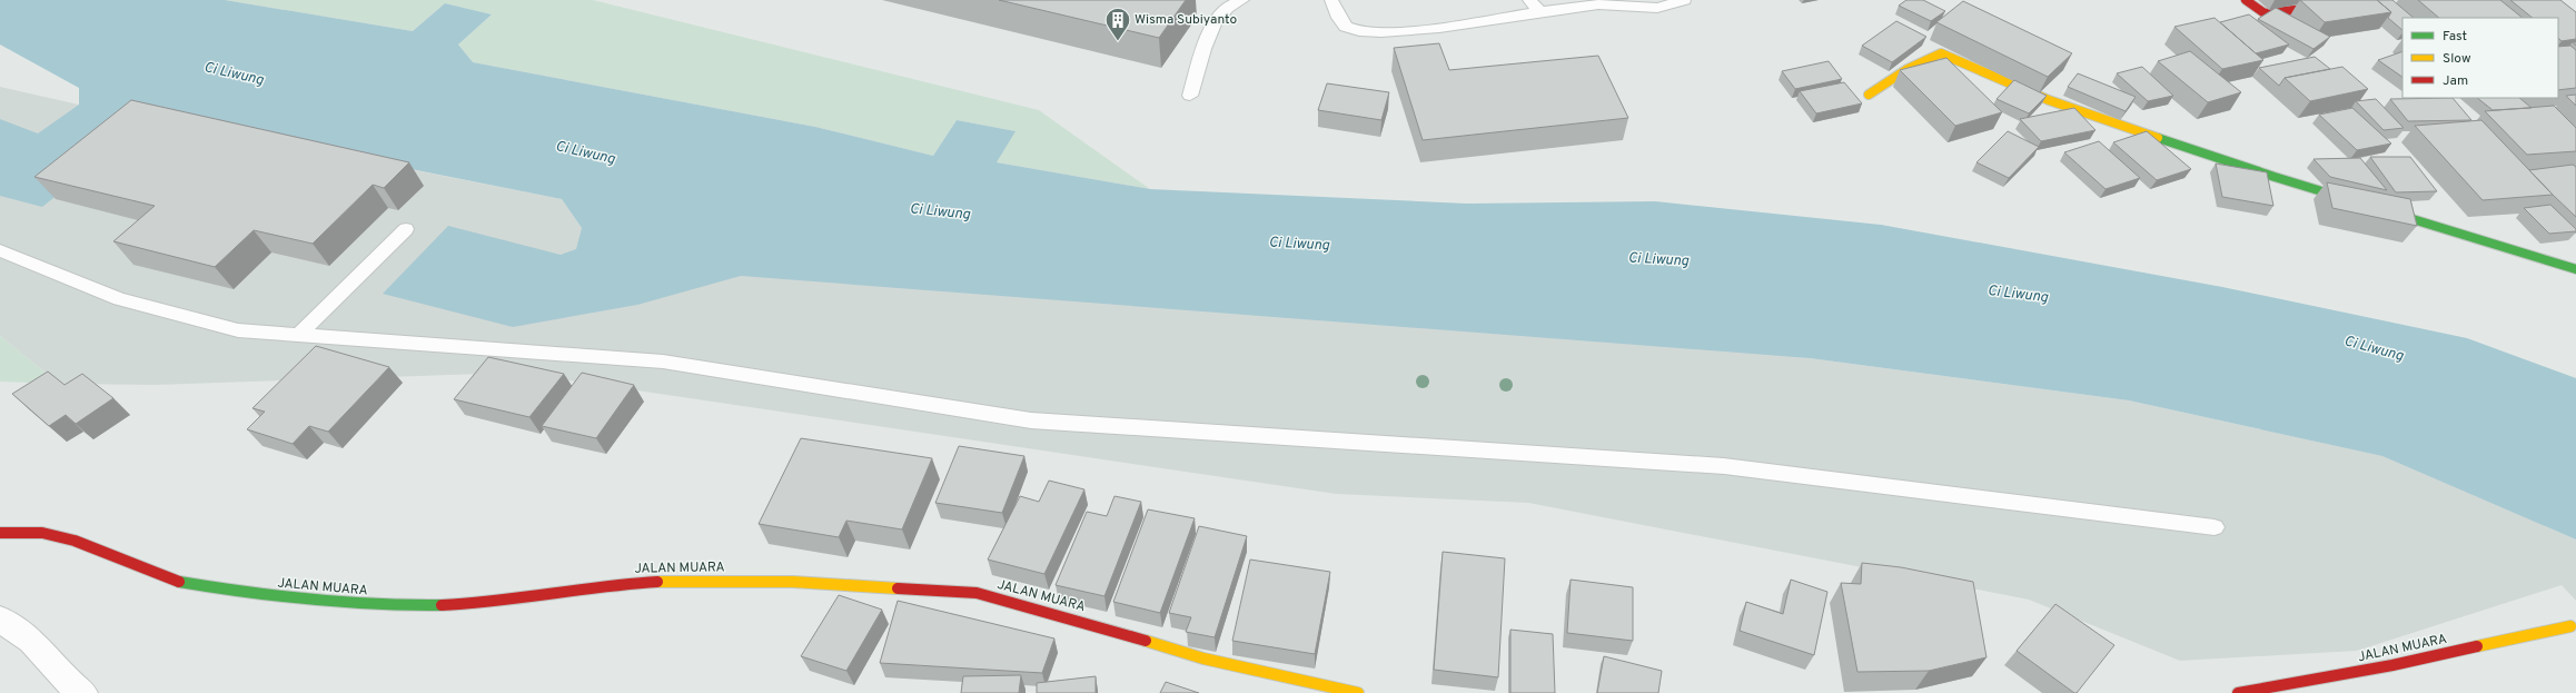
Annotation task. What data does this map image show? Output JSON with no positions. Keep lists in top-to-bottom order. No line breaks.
{"streets":{"street":["JALAN MUARA"]},"water":["Ci Liwung"],"places":{"building":["Wisma Subiyanto"]},"legend":["Fast","Slow","Jam"]}
